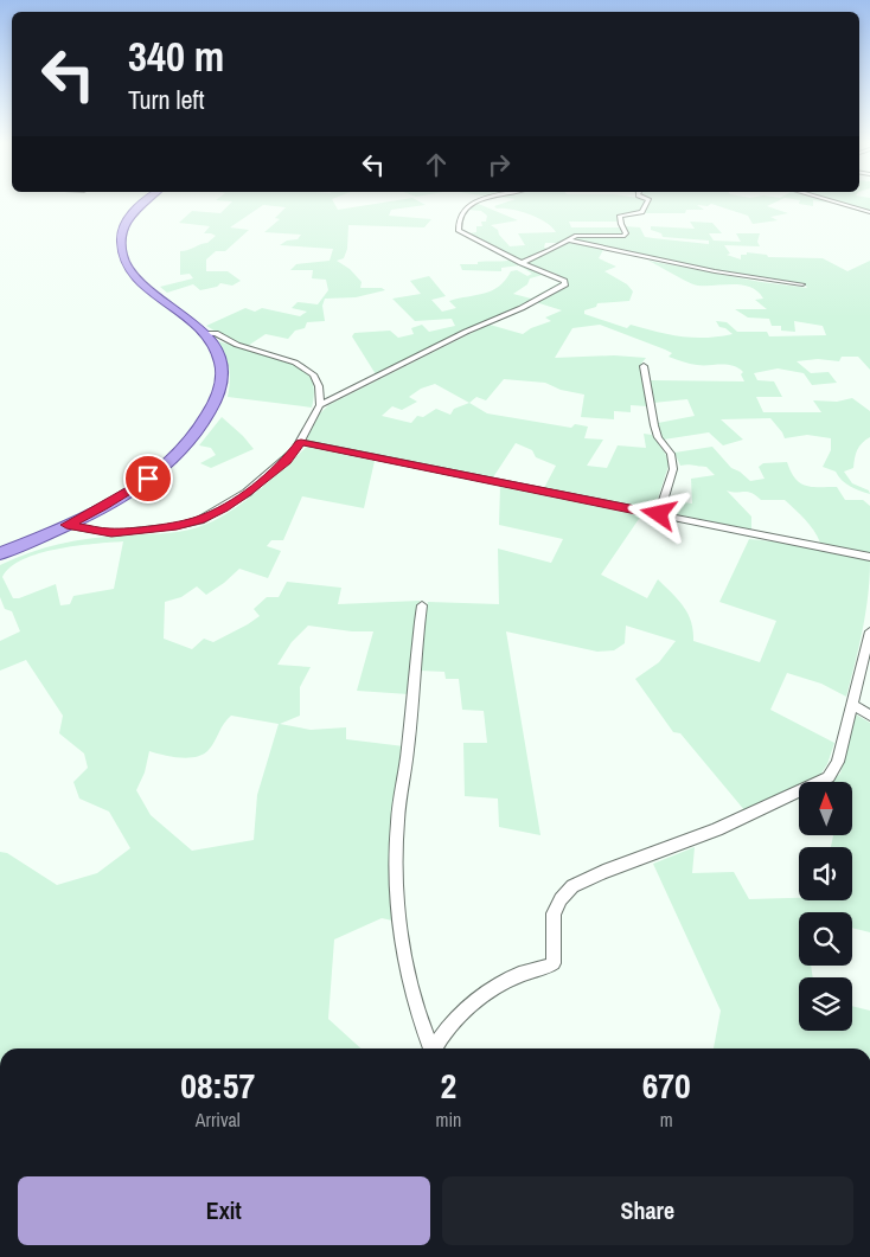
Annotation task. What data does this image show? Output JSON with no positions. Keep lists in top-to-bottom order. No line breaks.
{"north":"top","page":{"turn":["340 m","Turn left"],"eta":["08:57","Arrival","2","min","670","m"],"buttons":["Exit","Share"]}}
